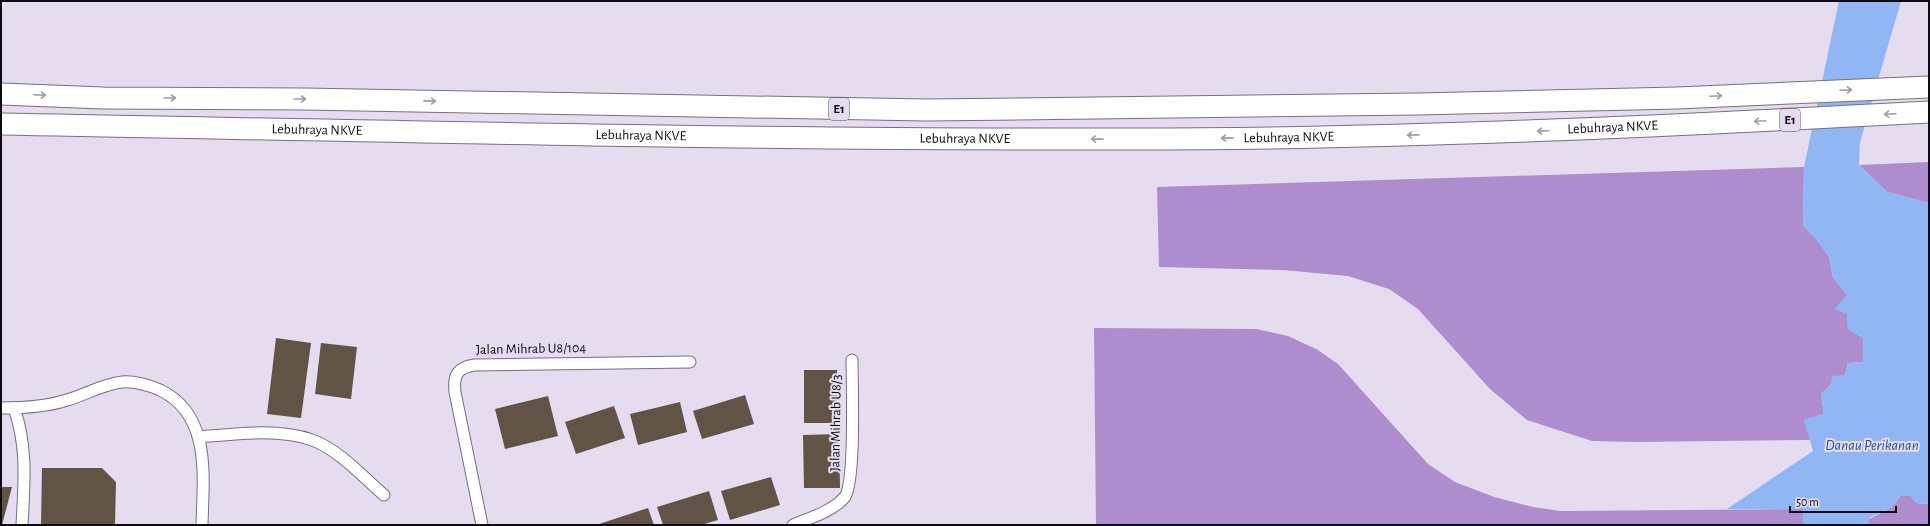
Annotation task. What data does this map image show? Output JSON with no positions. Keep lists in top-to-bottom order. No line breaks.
{"streets":{"highway":["E1","Lebuhraya NKVE"],"street":["Jalan Mihrab U8/104","Jalan Mihrab U8/3"]},"water":["Danau Perikanan"],"scale_bar":"50 m"}
